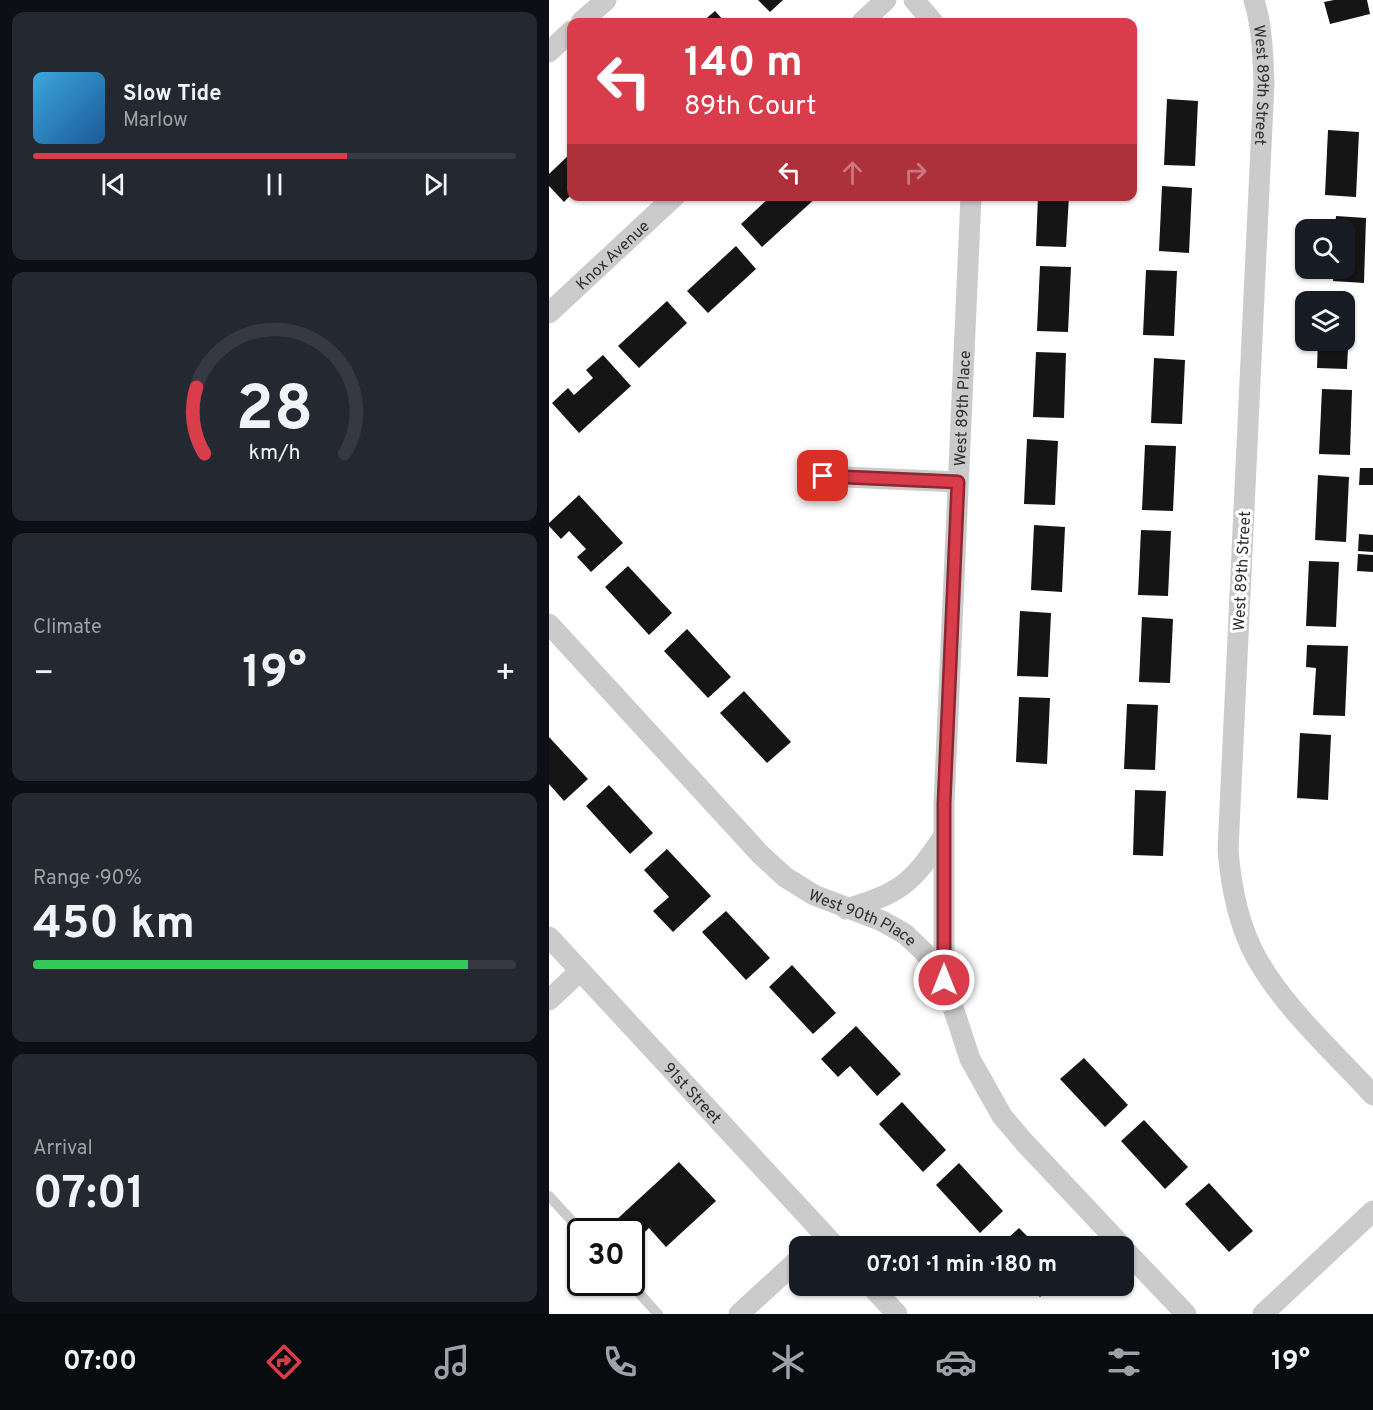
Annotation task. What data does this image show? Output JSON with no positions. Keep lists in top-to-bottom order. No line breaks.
{"streets":{"street":["West 89th Street","Knox Avenue","West 89th Place","West 90th Place","91st Street"]},"crossings":[["West 89th Place","West 90th Place"]],"page":{"turn":["140 m","89th Court"],"song":["Slow Tide","Marlow"],"tile":["Climate",["Range · 90%","450 km"],["Arrival","07:01"]],"heat":["−","19°","+"],"limit":"30","trip":"07:01 · 1 min · 180 m","tabs":["07:00","19°"],"gauge":["28","km/h"]}}
